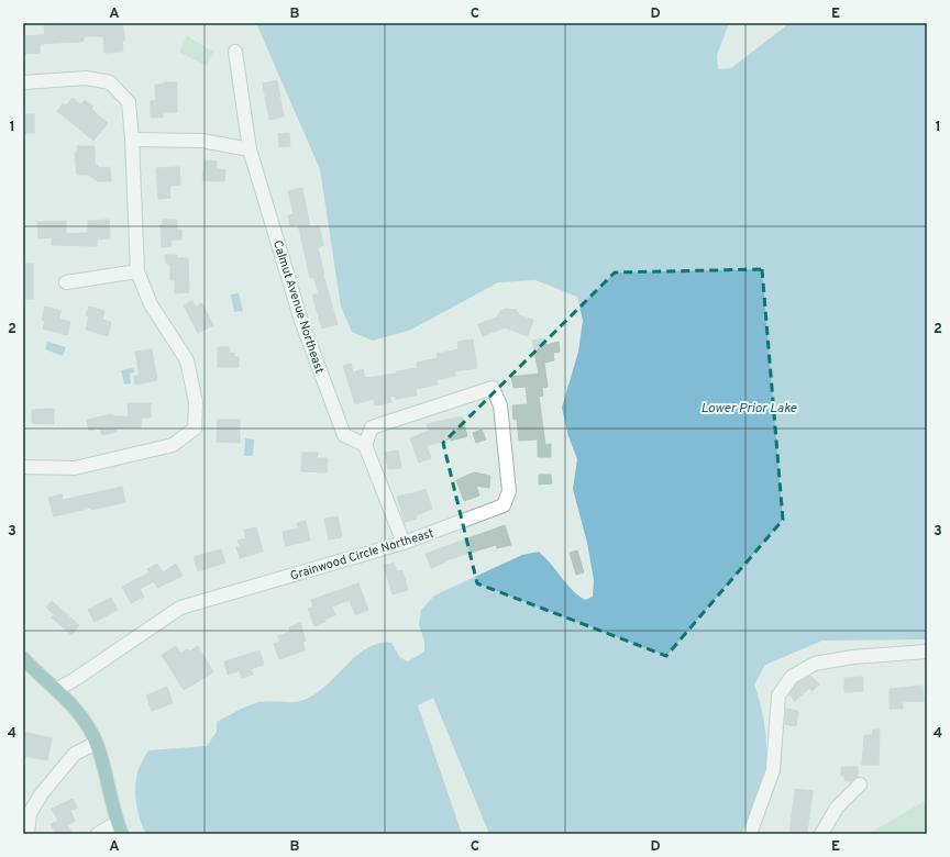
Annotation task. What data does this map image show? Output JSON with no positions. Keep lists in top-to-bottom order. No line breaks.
{"streets":{"street":["Calmut Avenue Northeast","Grainwood Circle Northeast"]},"crossings":[["Calmut Avenue Northeast","Grainwood Circle Northeast"]],"water":["Lower Prior Lake"],"grid":{"columns":["A","B","C","D","E"],"rows":["1","2","3","4"]}}
